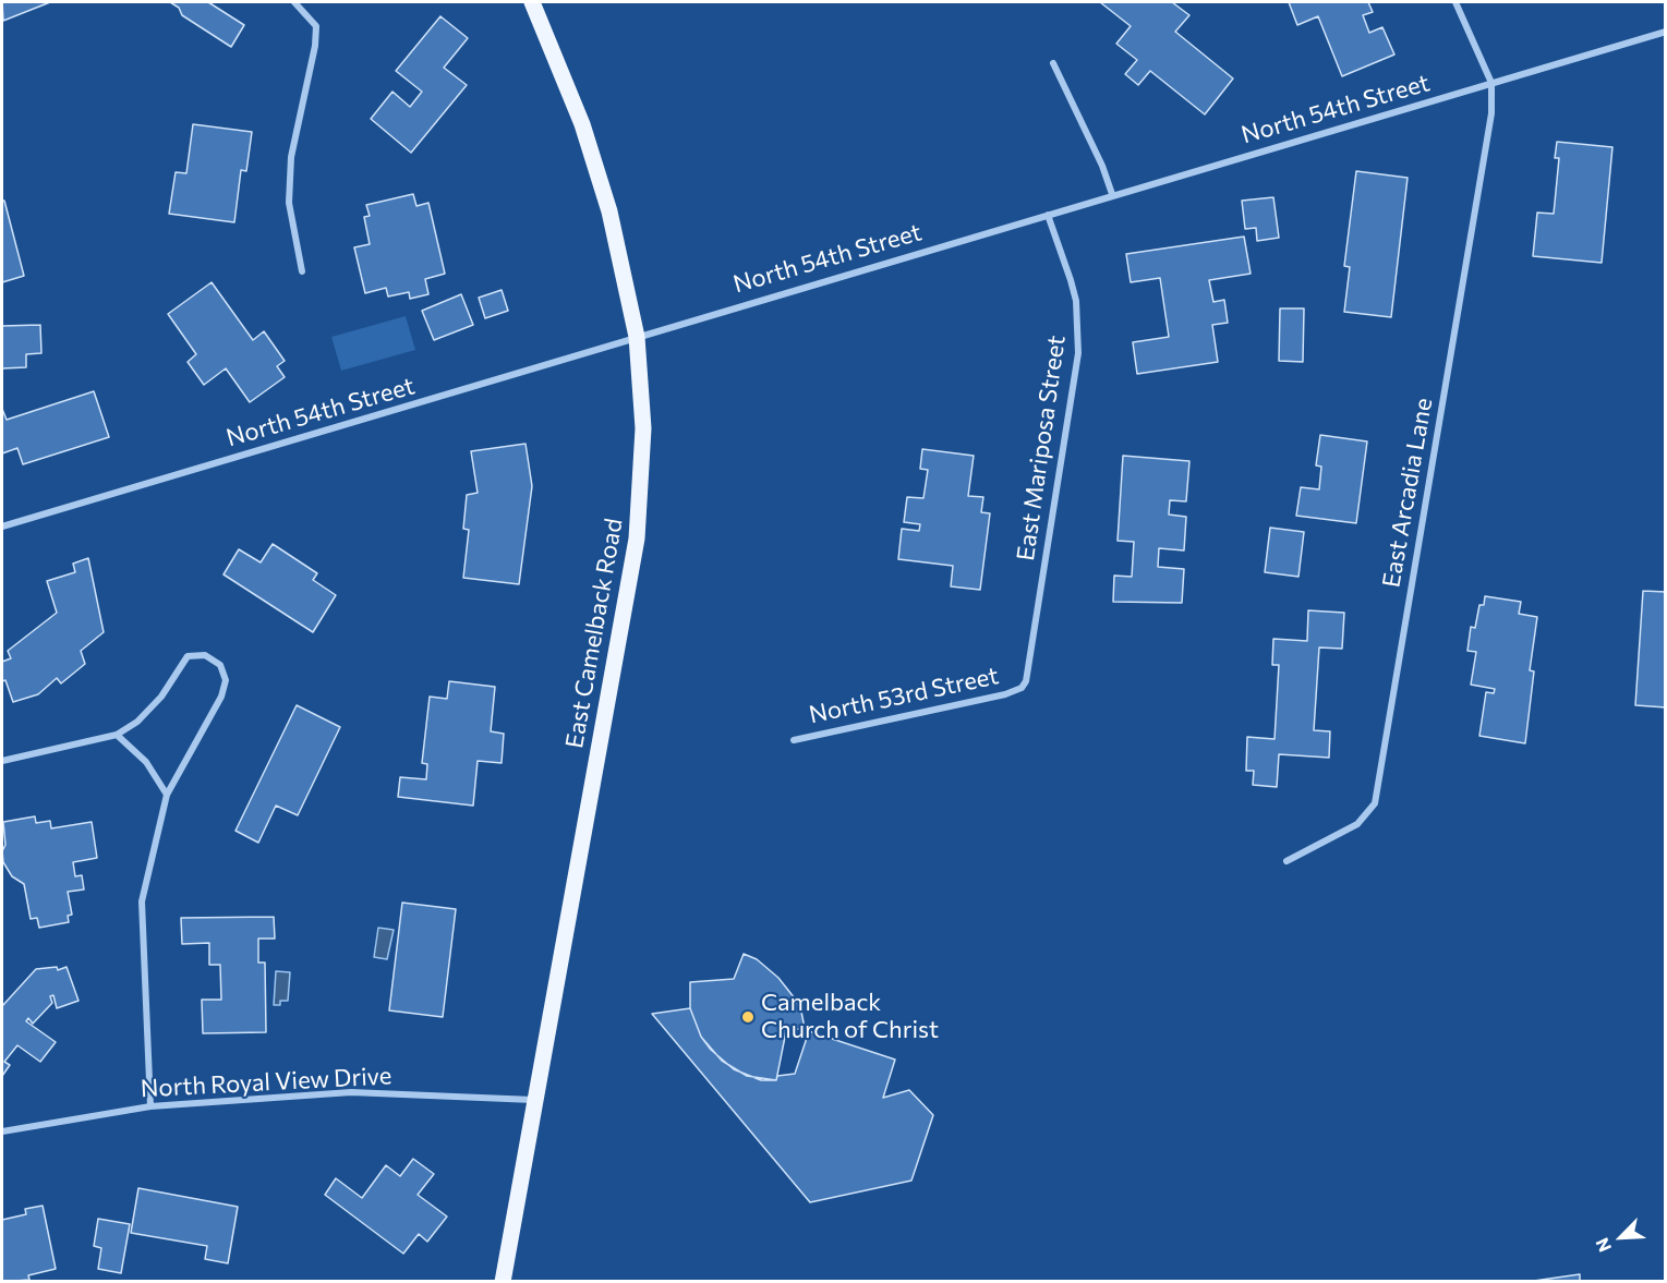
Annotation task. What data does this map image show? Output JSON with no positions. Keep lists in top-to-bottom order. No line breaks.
{"streets":{"main road":["East Camelback Road"],"street":["North 54th Street","East Mariposa Street","East Arcadia Lane","North 53rd Street","North Royal View Drive"]},"crossings":[["North 54th Street","East Mariposa Street"],["North 54th Street","East Arcadia Lane"],["North 54th Street","East Camelback Road"],["East Mariposa Street","North 53rd Street"],["East Camelback Road","North Royal View Drive"]],"places":["Camelback Church of Christ"],"north":"bottom left"}
